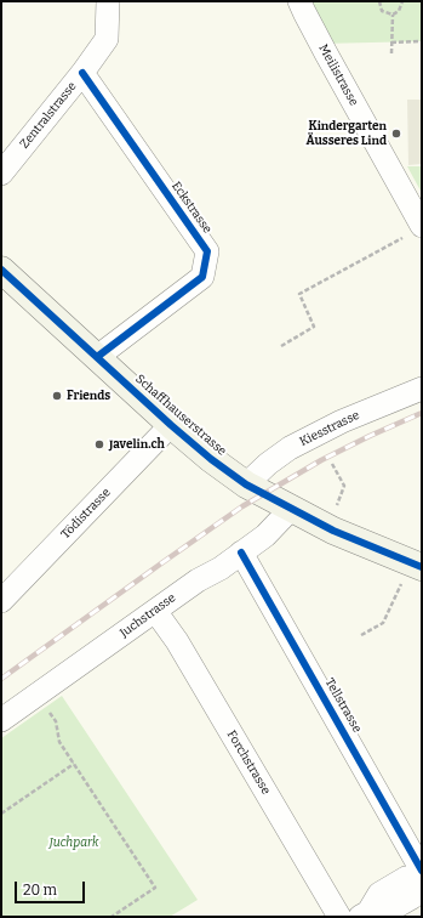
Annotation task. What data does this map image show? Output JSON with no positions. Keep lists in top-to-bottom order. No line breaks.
{"streets":{"main road":["Schaffhauserstrasse"],"street":["Meilistrasse","Zentralstrasse","Eckstrasse","Kiesstrasse","Tödistrasse","Juchstrasse","Tellstrasse","Forchstrasse"]},"crossings":[["Zentralstrasse","Eckstrasse"],["Eckstrasse","Schaffhauserstrasse"],["Schaffhauserstrasse","Kiesstrasse"],["Schaffhauserstrasse","Tödistrasse"],["Schaffhauserstrasse","Juchstrasse"],["Juchstrasse","Tellstrasse"],["Juchstrasse","Forchstrasse"]],"parks":["Juchpark"],"places":["Kindergarten Äusseres Lind","Friends","Javelin.ch"],"scale_bar":"20 m"}
